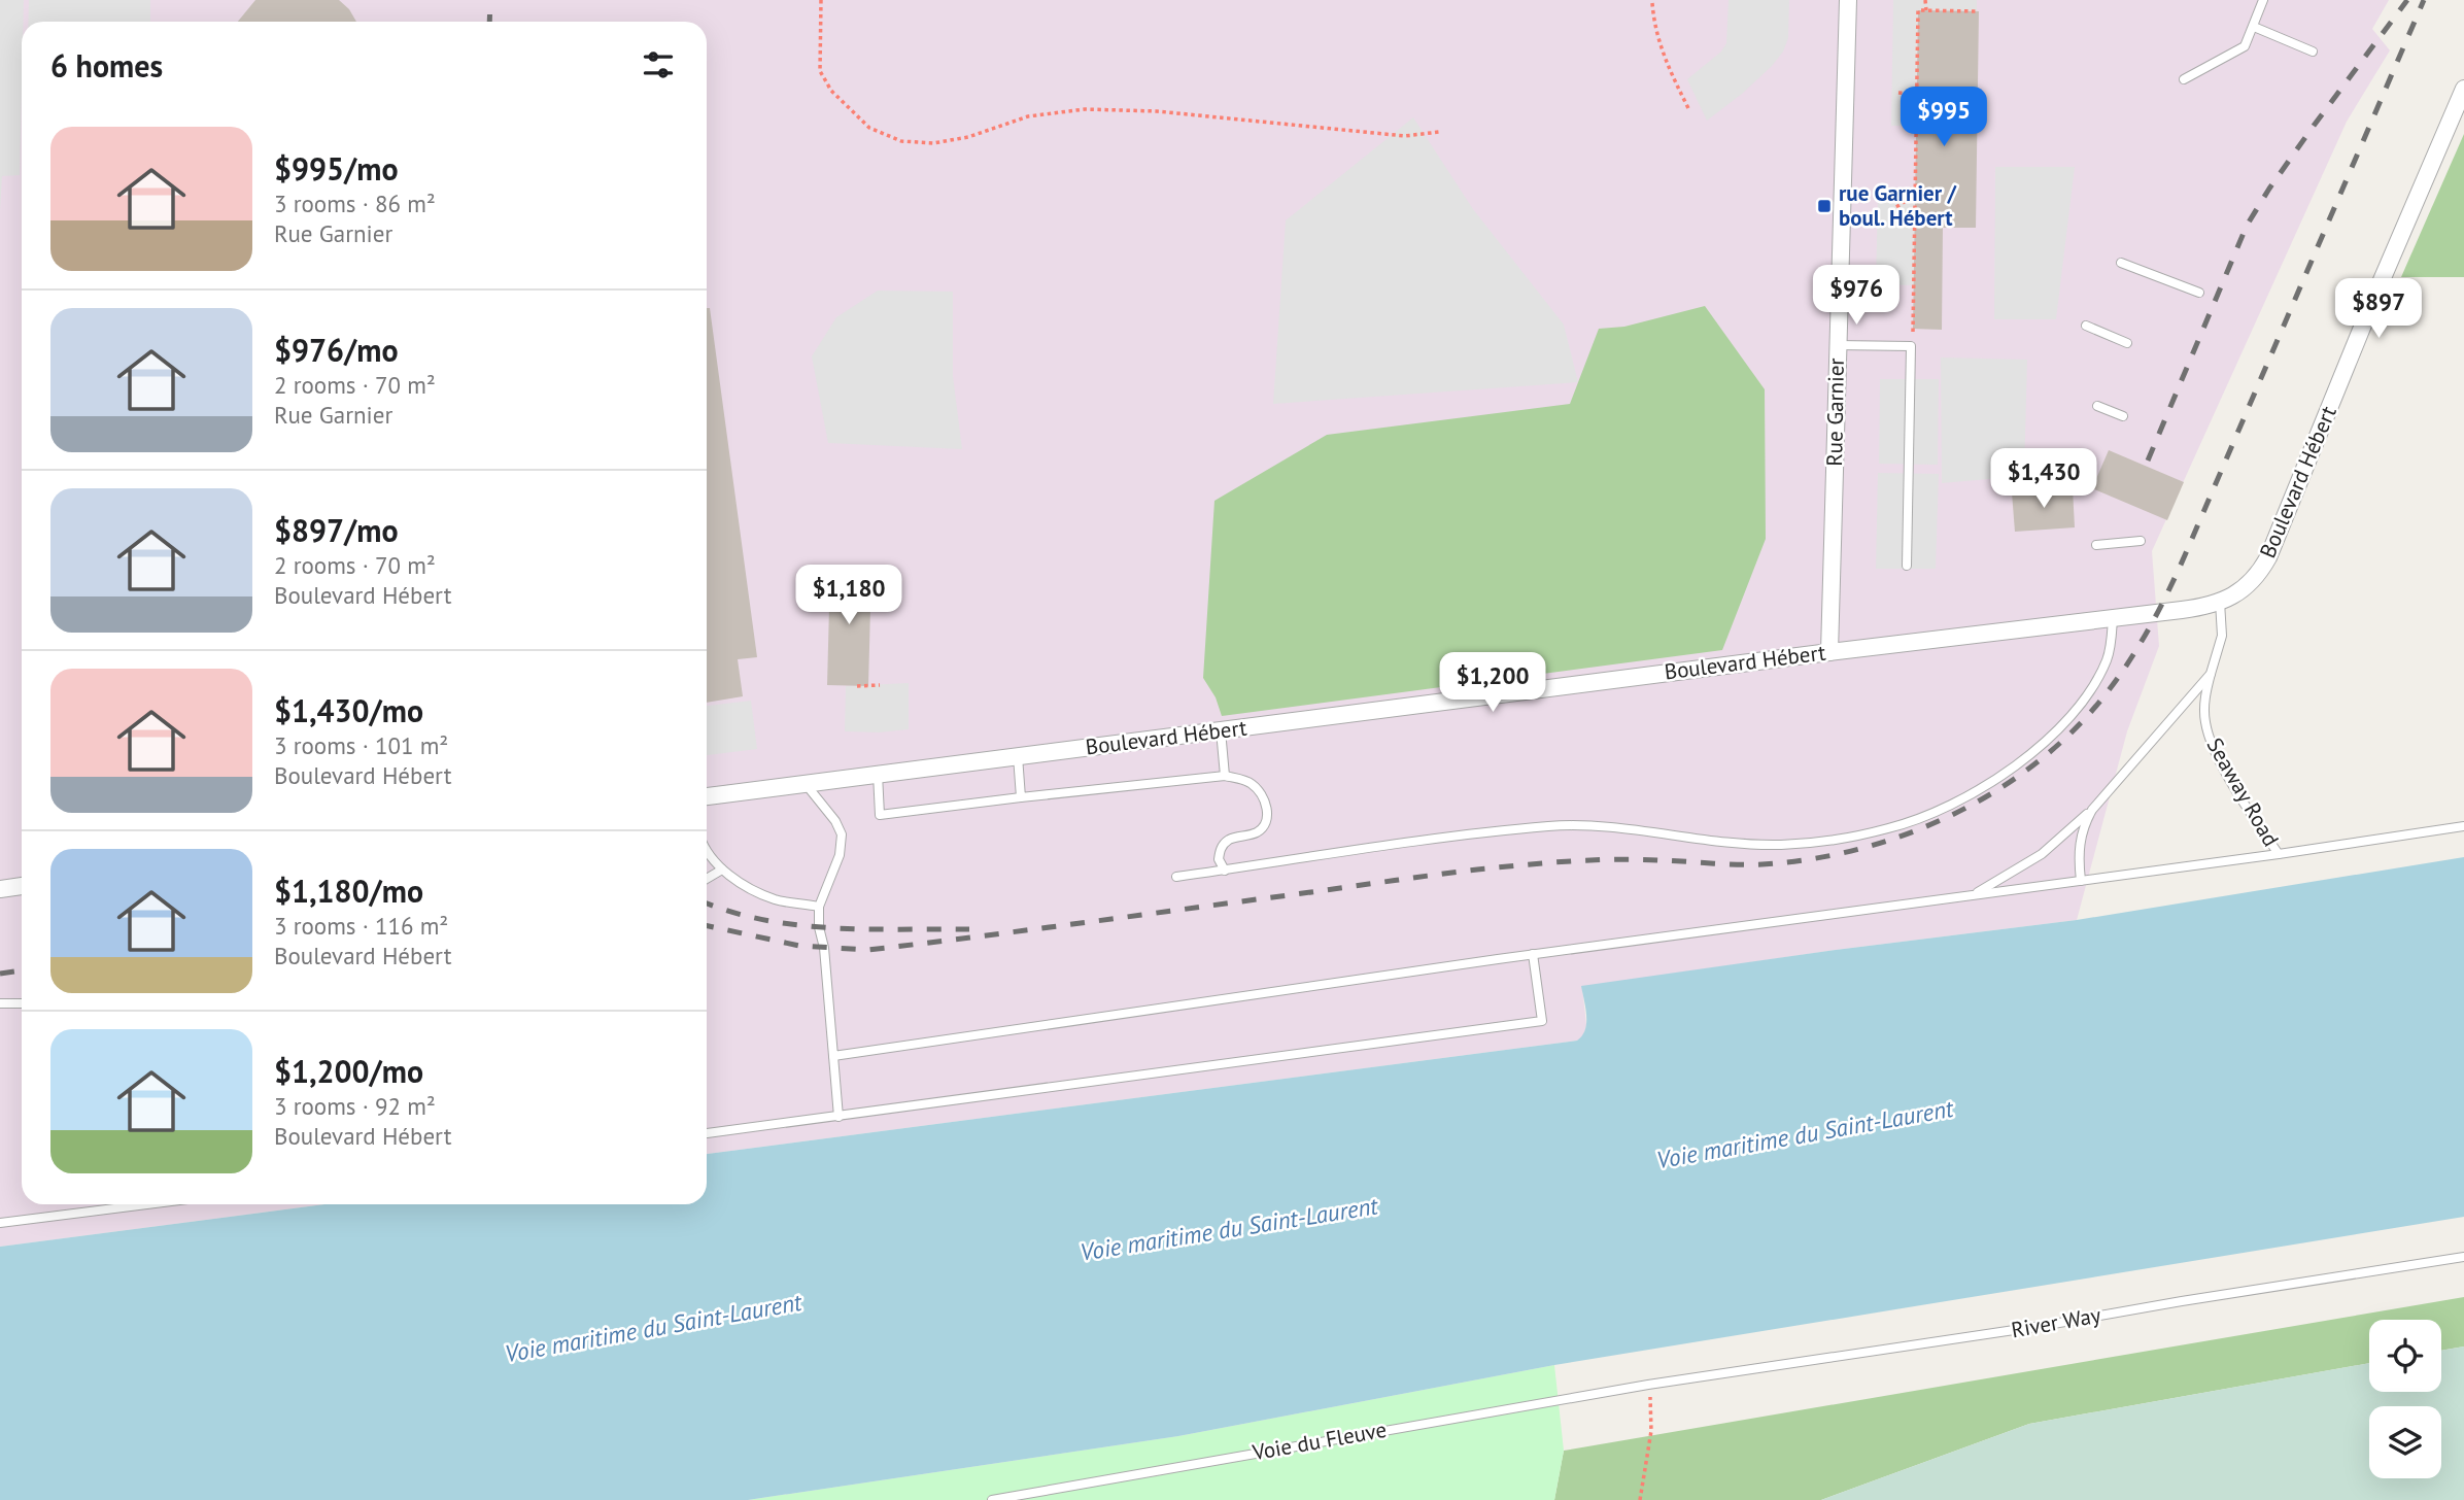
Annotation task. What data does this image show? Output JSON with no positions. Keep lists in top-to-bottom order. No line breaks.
{"streets":{"street":["Rue Garnier","Boulevard Hébert"],"lane":["Seaway Road","River Way","Voie du Fleuve"]},"crossings":[["Rue Garnier","Boulevard Hébert"],["Boulevard Hébert","Seaway Road"],["River Way","Voie du Fleuve"]],"water":["Voie maritime du Saint-Laurent"],"places":{"transit":["rue Garnier / boul. Hébert"]},"page":{"heading":"6 homes","price":["$995","$976","$897","$1,430","$1,180","$1,200"],"list":[{"name":"$995/mo","note":"3 rooms · 86 m² · Rue Garnier"},{"name":"$976/mo","note":"2 rooms · 70 m² · Rue Garnier"},{"name":"$897/mo","note":"2 rooms · 70 m² · Boulevard Hébert"},{"name":"$1,430/mo","note":"3 rooms · 101 m² · Boulevard Hébert"},{"name":"$1,180/mo","note":"3 rooms · 116 m² · Boulevard Hébert"},{"name":"$1,200/mo","note":"3 rooms · 92 m² · Boulevard Hébert"}]}}
